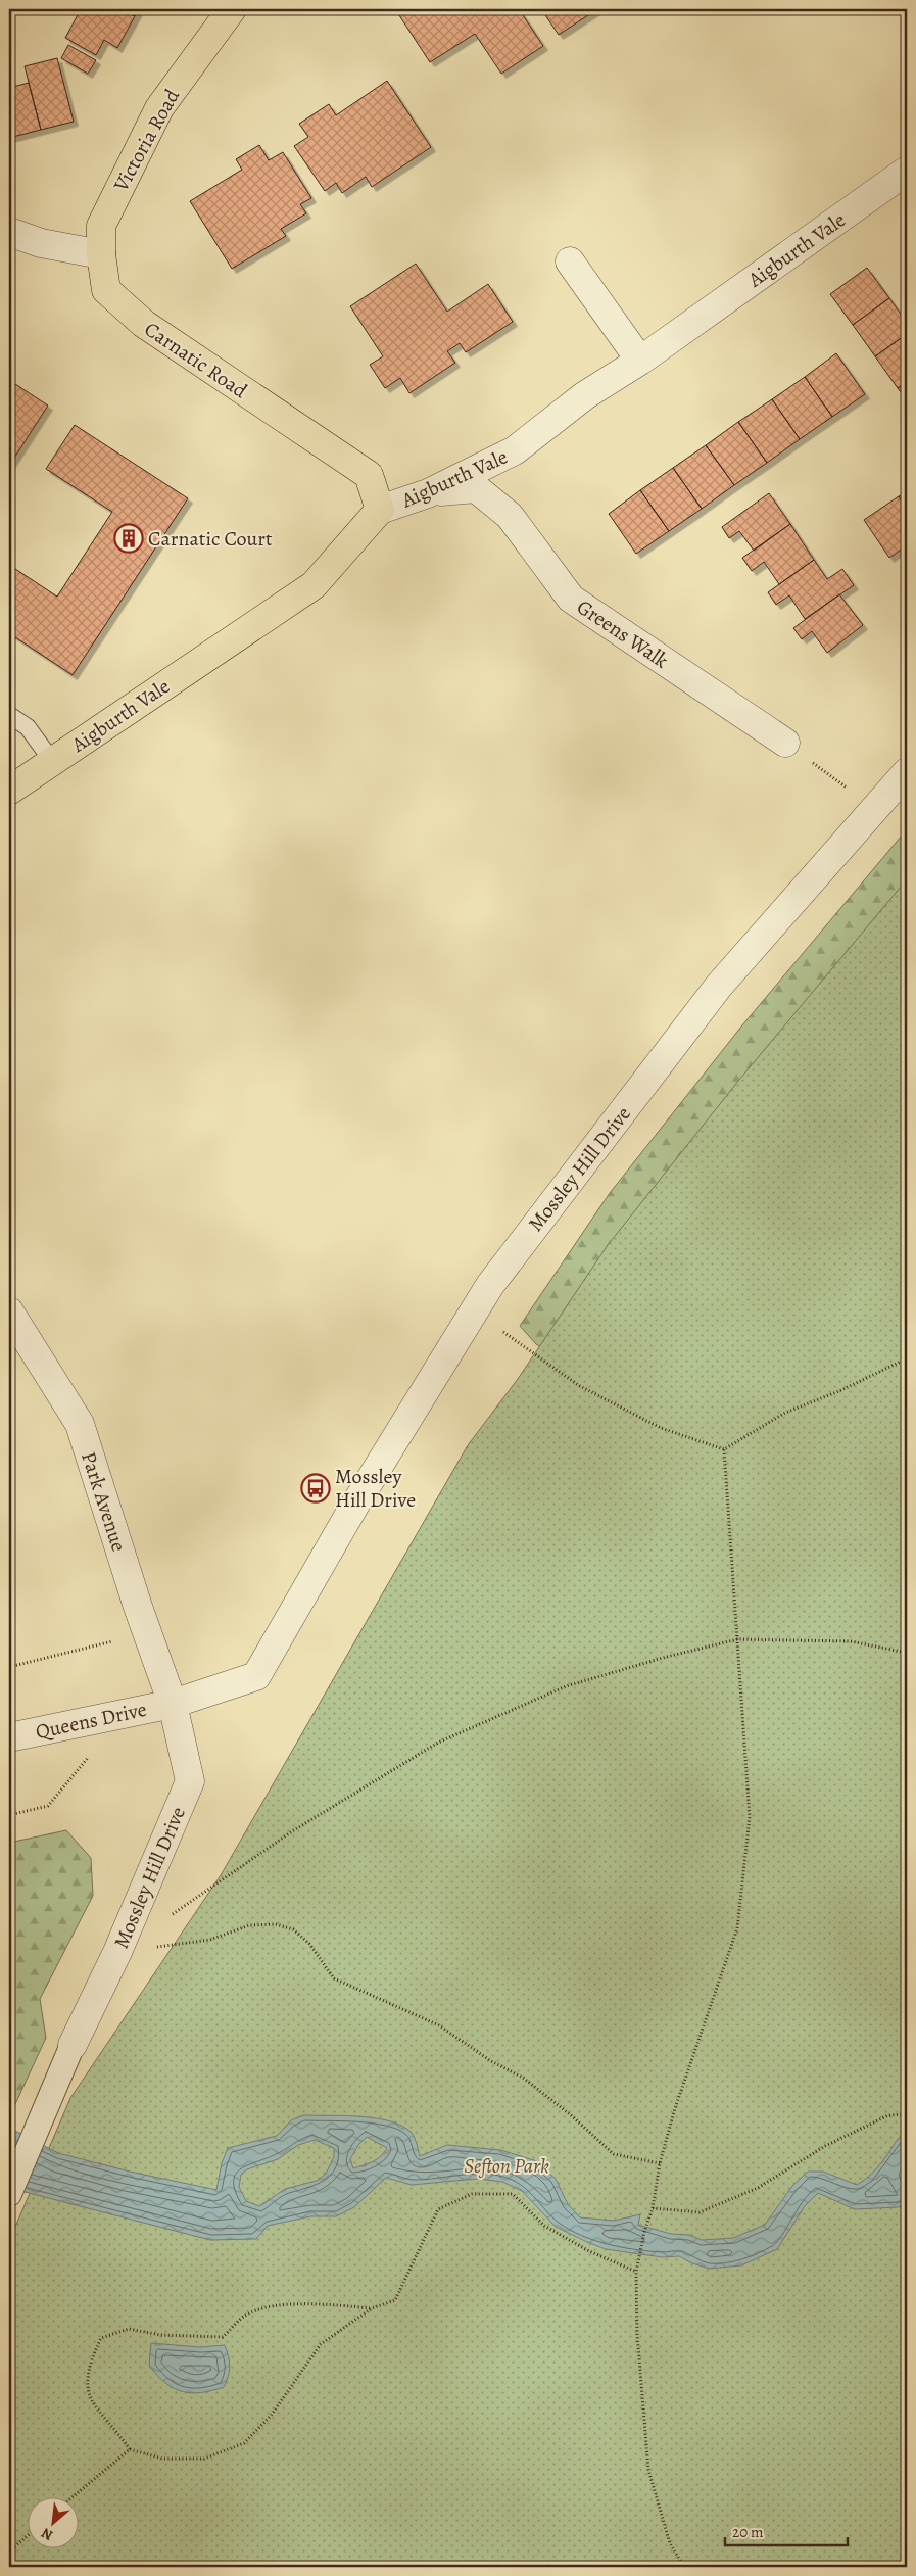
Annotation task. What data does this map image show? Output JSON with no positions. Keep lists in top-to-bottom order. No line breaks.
{"streets":{"main road":["Victoria Road","Aigburth Vale","Carnatic Road"],"street":["Greens Walk","Mossley Hill Drive","Park Avenue","Queens Drive"]},"crossings":[["Victoria Road","Carnatic Road"],["Aigburth Vale","Carnatic Road"],["Aigburth Vale","Greens Walk"],["Mossley Hill Drive","Park Avenue"],["Mossley Hill Drive","Queens Drive"],["Park Avenue","Queens Drive"]],"parks":["Sefton Park"],"places":{"building":["Carnatic Court"],"bus stop":["Mossley Hill Drive"]},"scale_bar":"20 m","north":"bottom left"}
